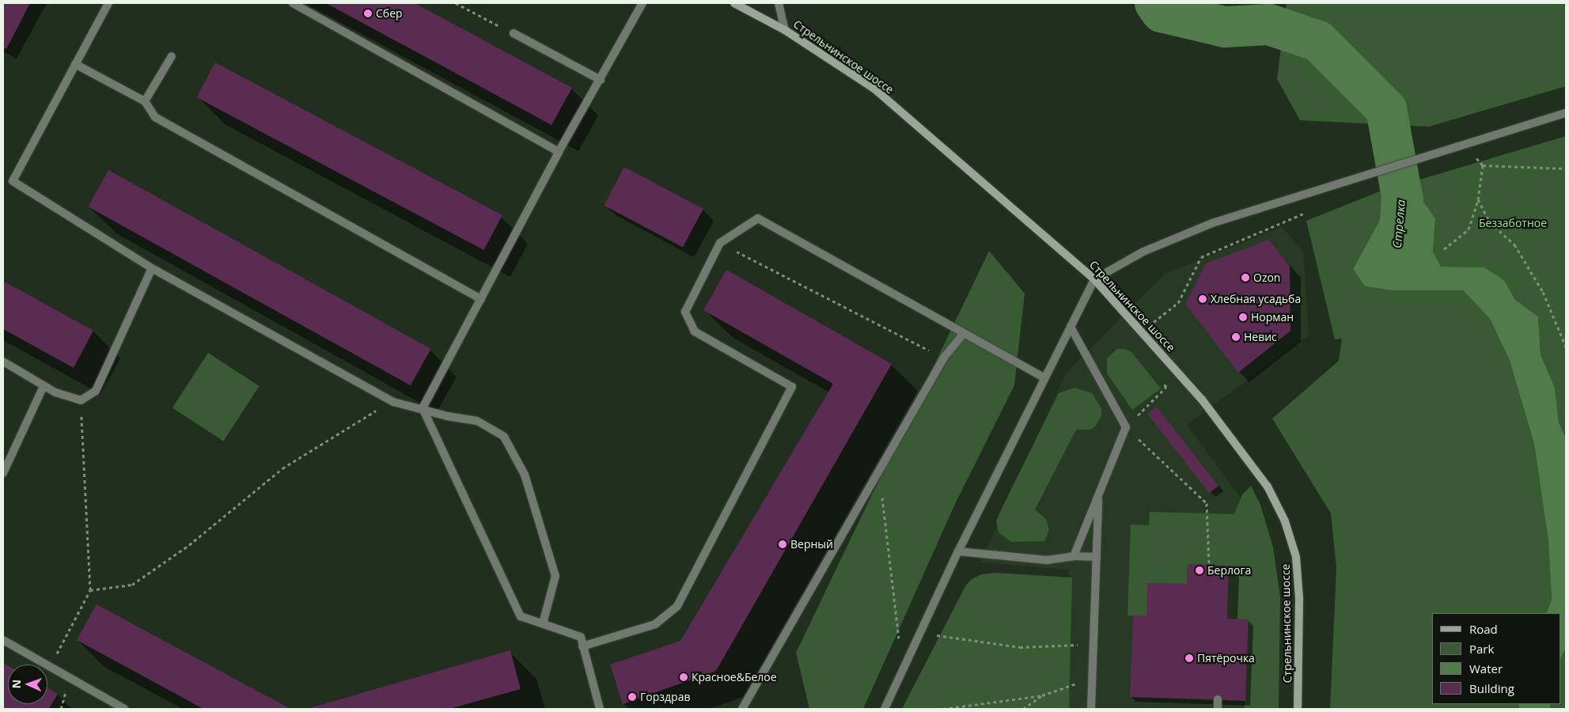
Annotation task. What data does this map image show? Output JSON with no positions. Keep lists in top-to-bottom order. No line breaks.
{"streets":{"main road":["Стрельнинское шоссе"]},"water":["Стрелка"],"parks":["Беззаботное"],"places":["Сбер","Ozon","Хлебная усадьба","Норман","Невис","Верный","Берлога","Пятёрочка","Красное&Белое","Горздрав"],"legend":["Road","Park","Water","Building"],"north":"left"}
